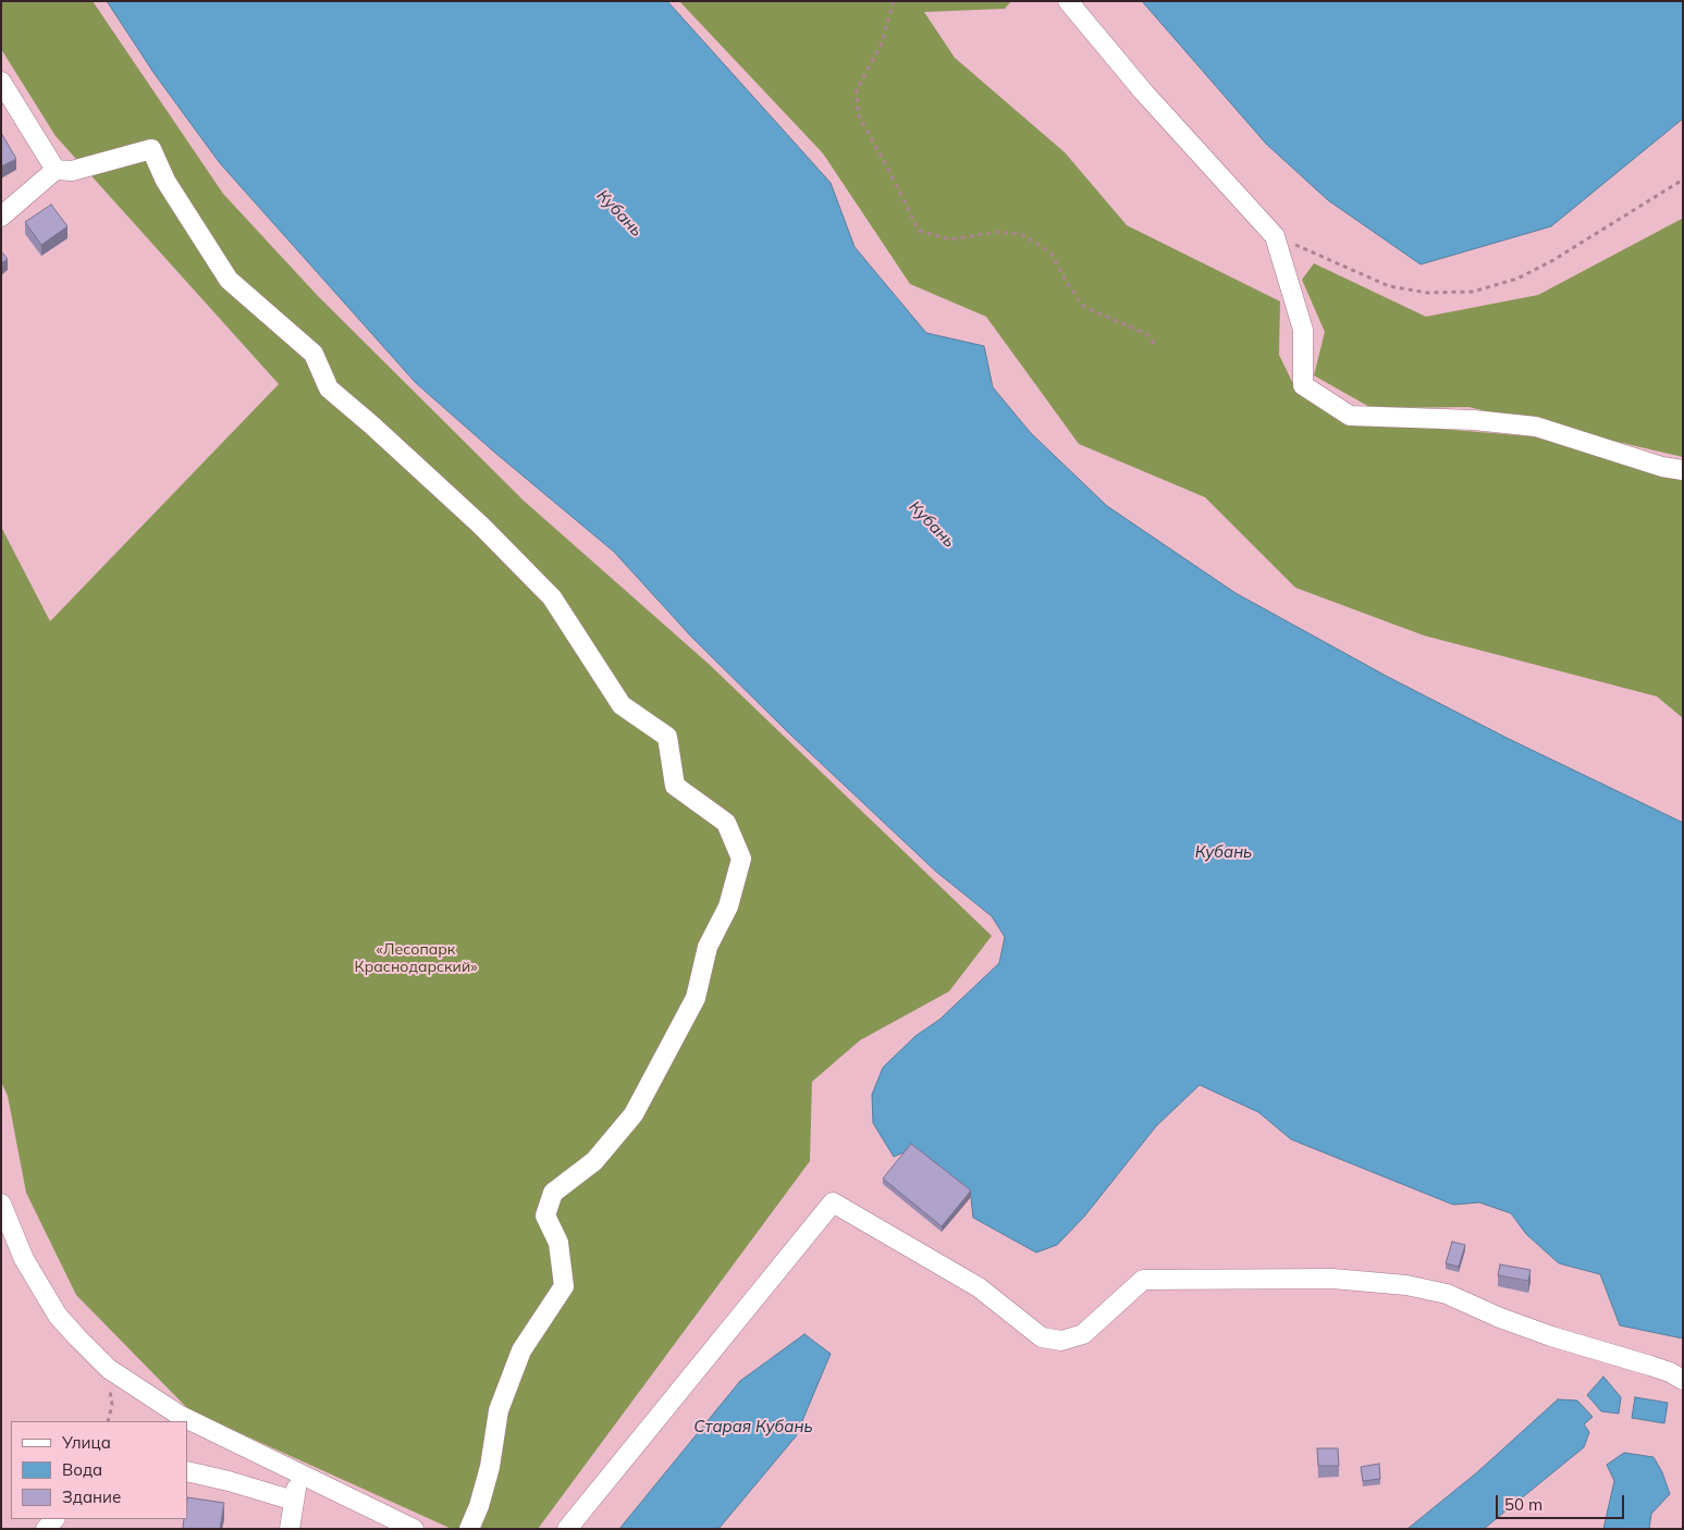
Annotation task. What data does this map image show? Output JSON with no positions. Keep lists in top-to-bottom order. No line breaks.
{"water":["Кубань","Старая Кубань"],"parks":["«Лесопарк Краснодарский»"],"legend":["Улица","Вода","Здание"],"scale_bar":"50 m"}
